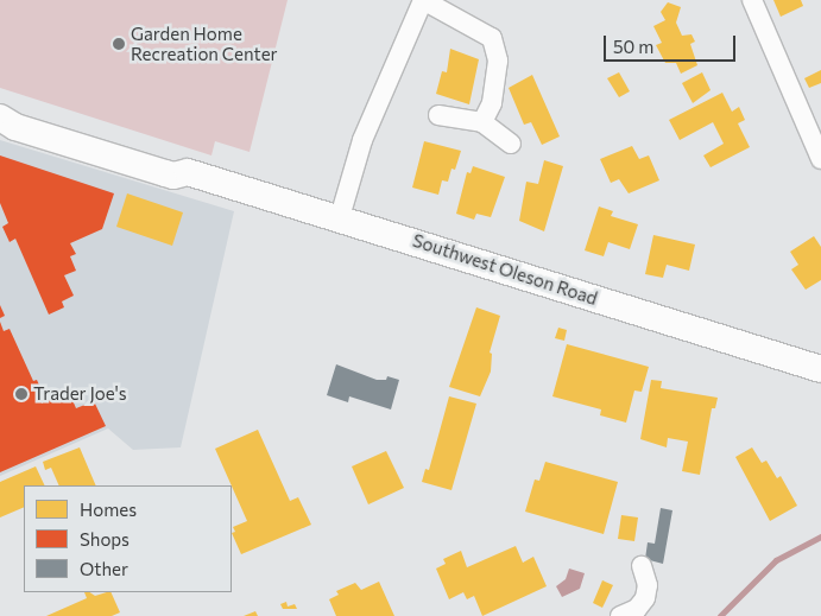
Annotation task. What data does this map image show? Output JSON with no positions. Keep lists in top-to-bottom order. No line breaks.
{"streets":{"main road":["Southwest Oleson Road"]},"places":["Garden Home Recreation Center","Trader Joe's"],"legend":["Homes","Shops","Other"],"scale_bar":"50 m"}
